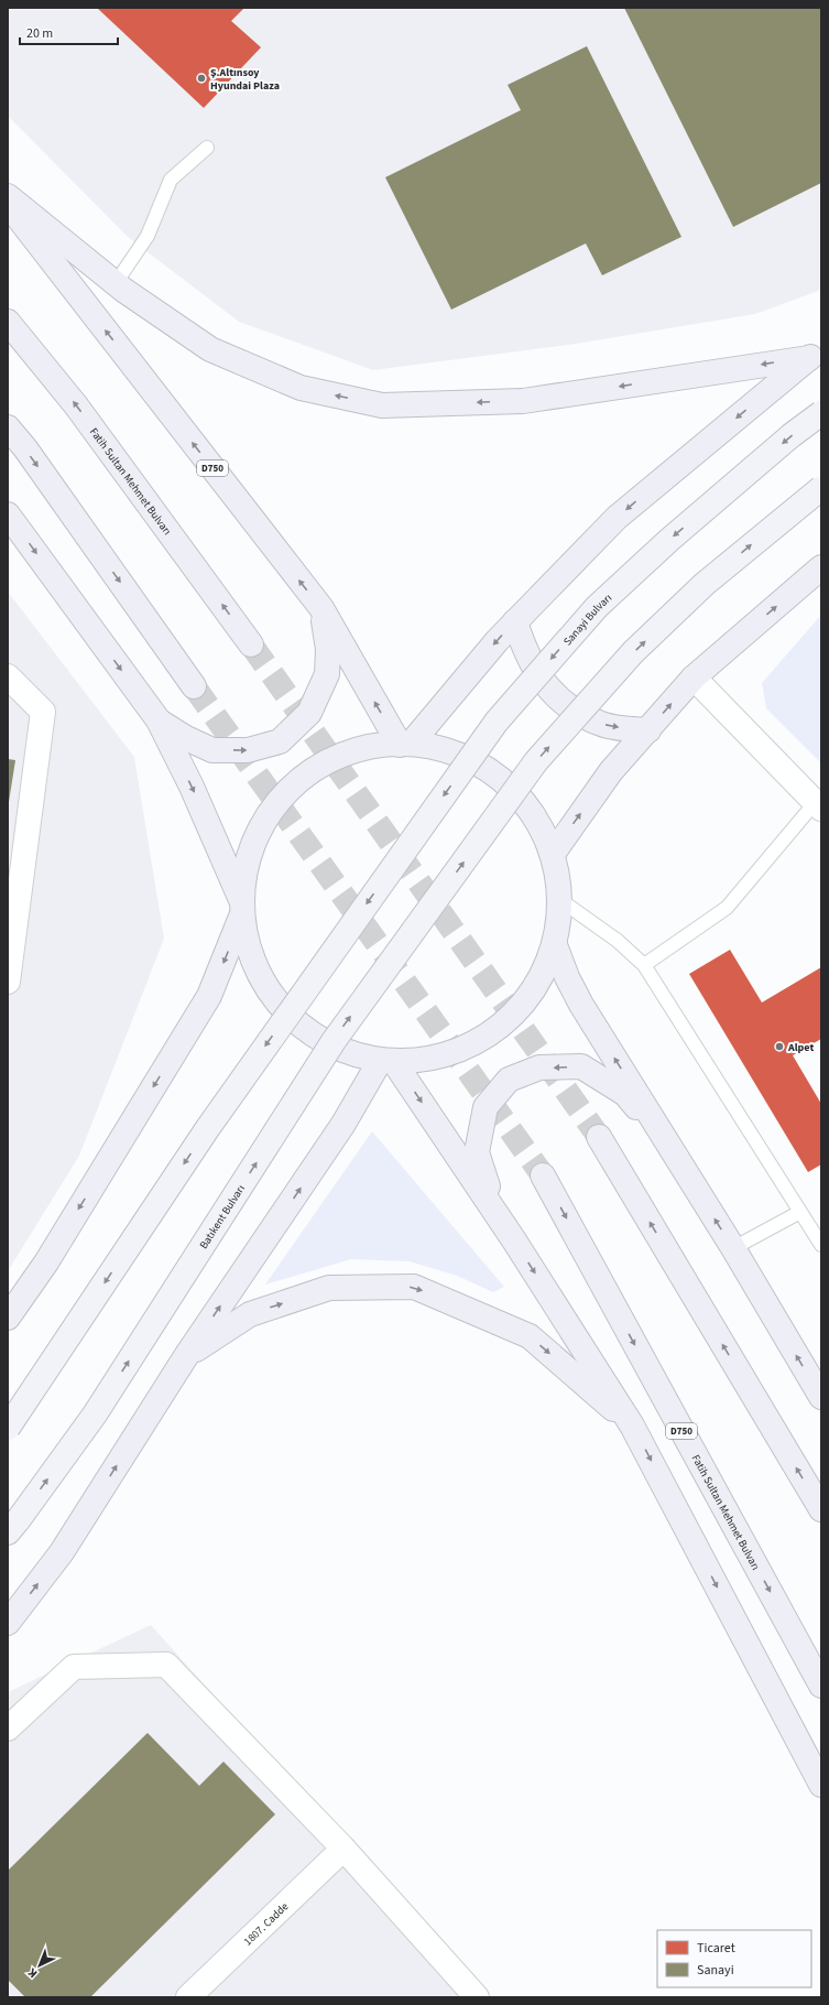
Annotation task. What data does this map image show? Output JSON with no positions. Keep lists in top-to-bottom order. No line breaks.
{"streets":{"highway":["D750","Fatih Sultan Mehmet Bulvarı"],"main road":["Sanayi Bulvarı","Batıkent Bulvarı"],"street":["1807. Cadde"]},"one_way":["Sanayi Bulvarı","Batıkent Bulvarı"],"places":["Ş.Altınsoy Hyundai Plaza","Alpet"],"legend":["Ticaret","Sanayi"],"scale_bar":"20 m","north":"bottom left"}
